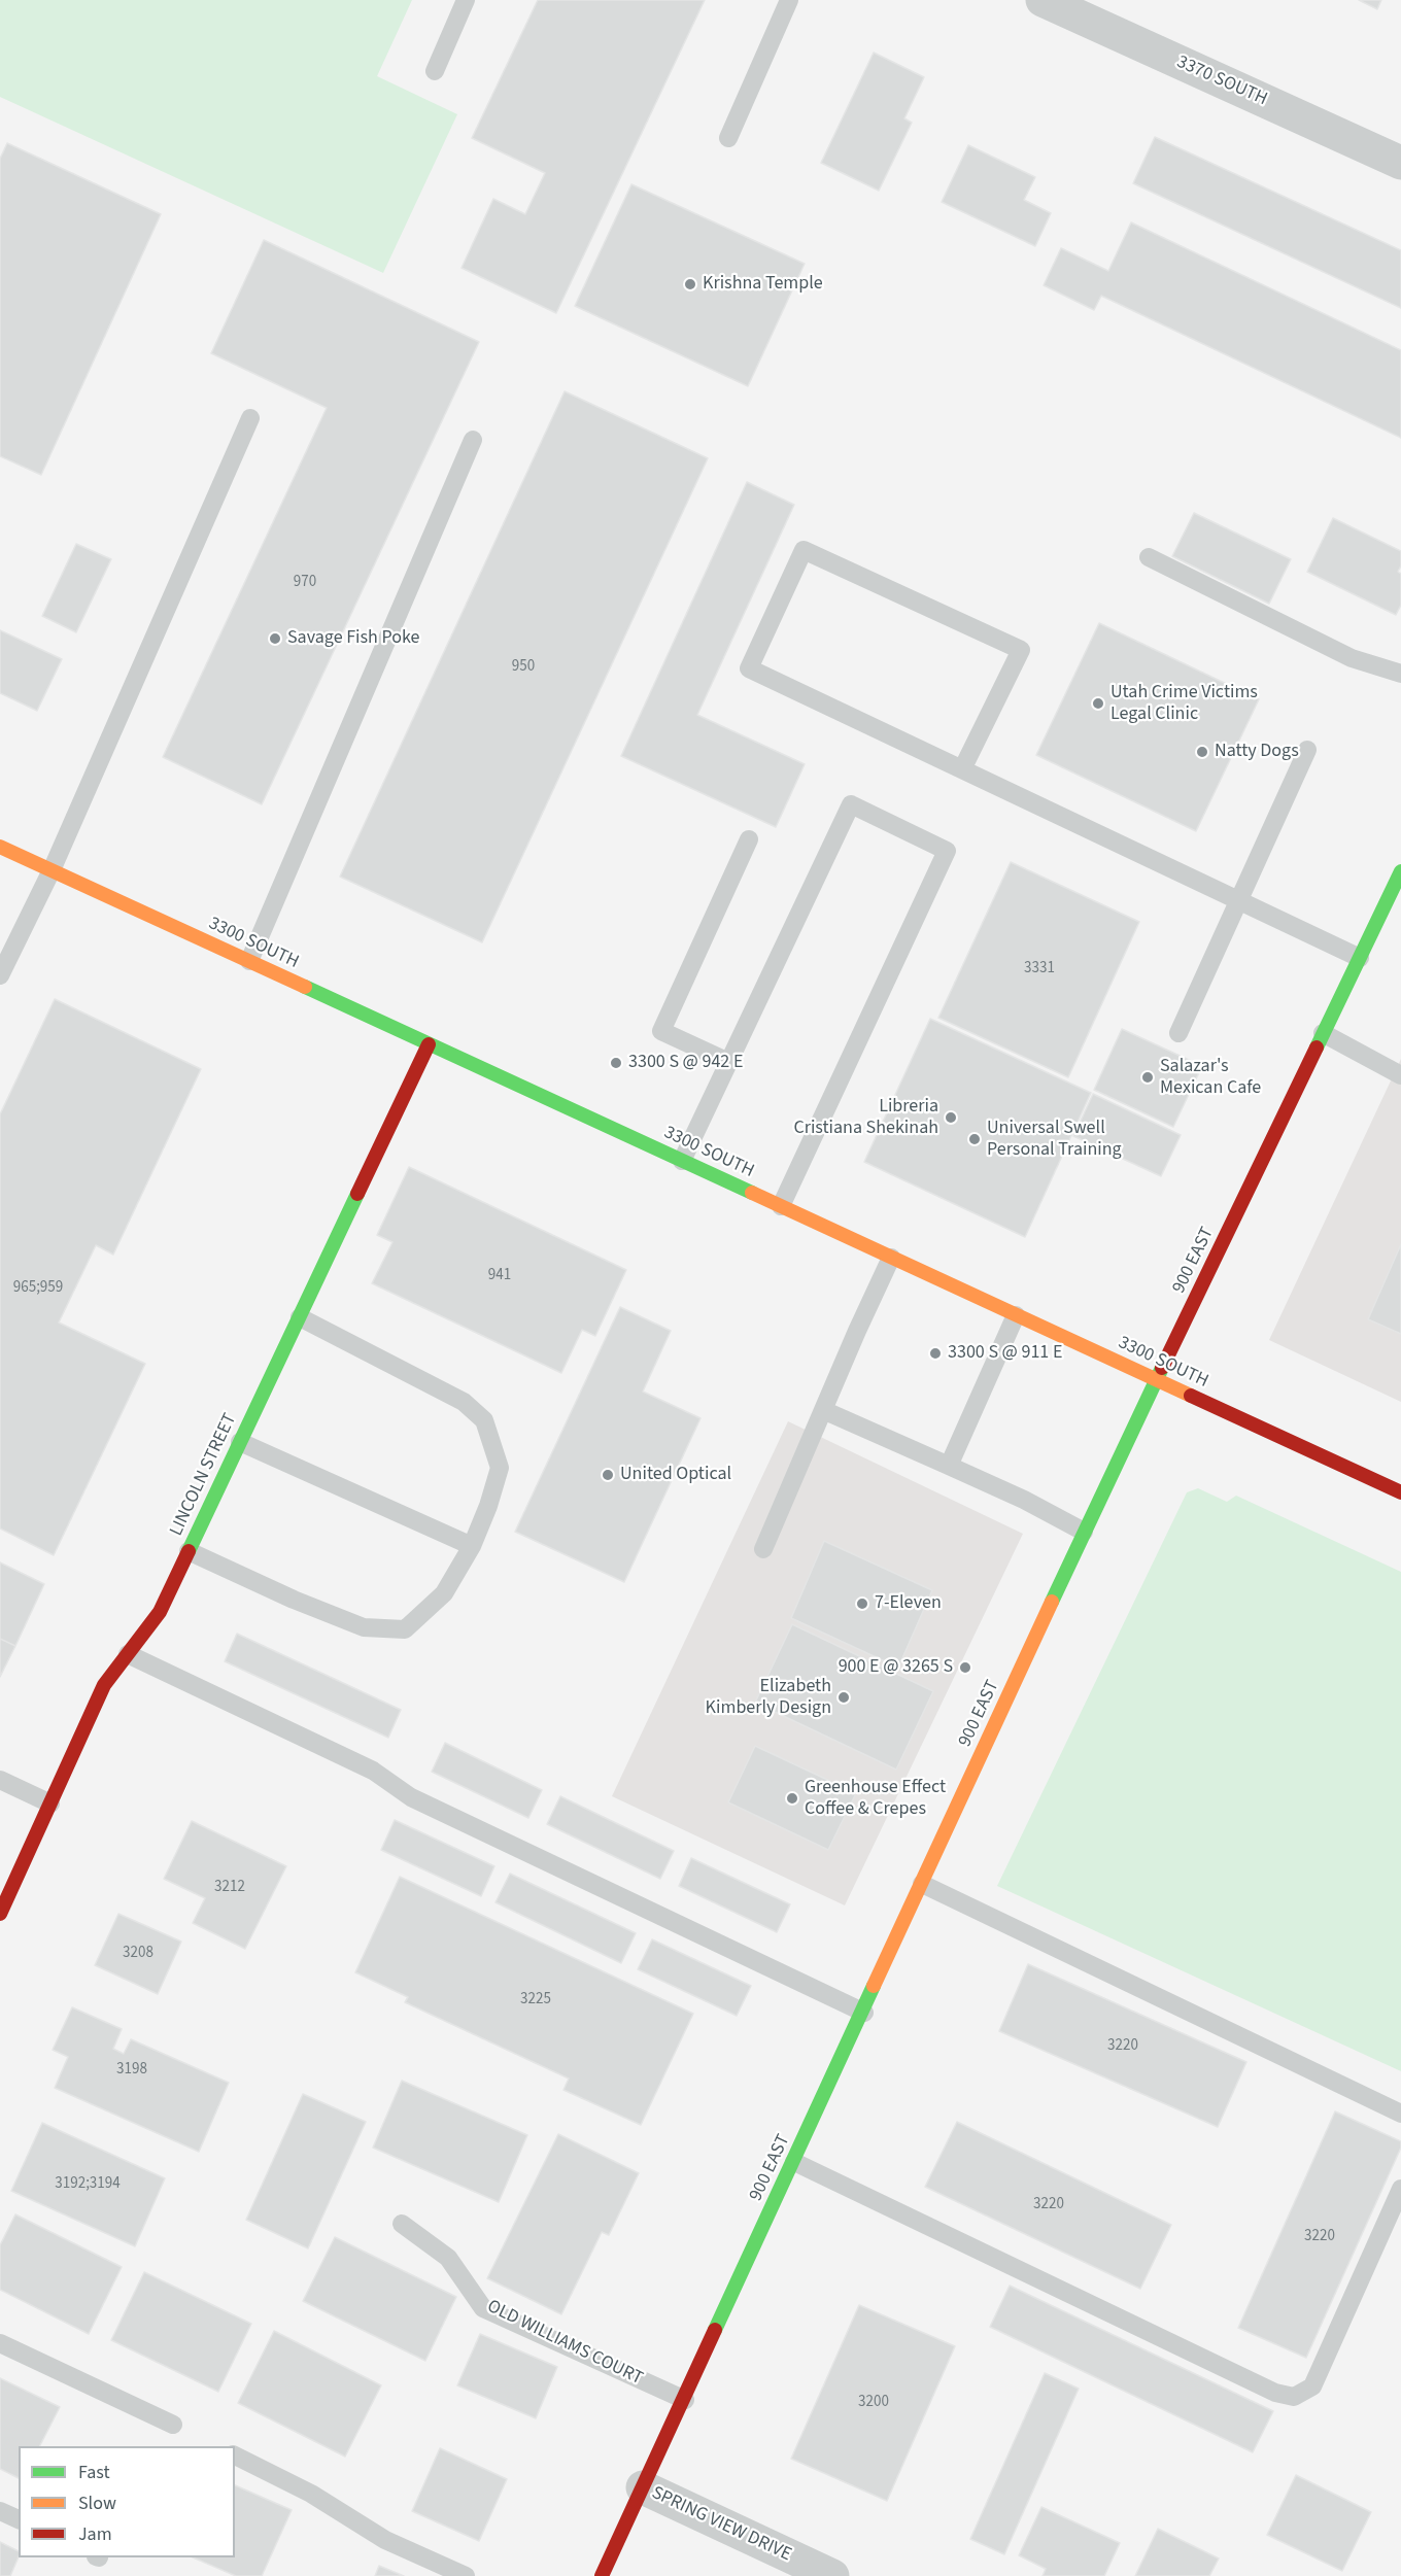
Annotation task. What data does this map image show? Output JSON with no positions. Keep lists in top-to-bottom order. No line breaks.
{"streets":{"street":["3370 SOUTH","3300 SOUTH","900 EAST","LINCOLN STREET","SPRING VIEW DRIVE"],"lane":["OLD WILLIAMS COURT"]},"crossings":[["3300 SOUTH","900 EAST"],["3300 SOUTH","LINCOLN STREET"],["900 EAST","OLD WILLIAMS COURT"],["900 EAST","SPRING VIEW DRIVE"]],"places":["Krishna Temple","Savage Fish Poke","Utah Crime Victims Legal Clinic","Natty Dogs","3300 S @ 942 E","Salazar's Mexican Cafe","Libreria Cristiana Shekinah","Universal Swell Personal Training","3300 S @ 911 E","United Optical","7-Eleven","900 E @ 3265 S","Elizabeth Kimberly Design","Greenhouse Effect Coffee & Crepes"],"house_numbers":["970","950","3331","941","965;959","3212","3208","3225","3220","3198","3192;3194","3220","3220","3200"],"legend":["Fast","Slow","Jam"]}
